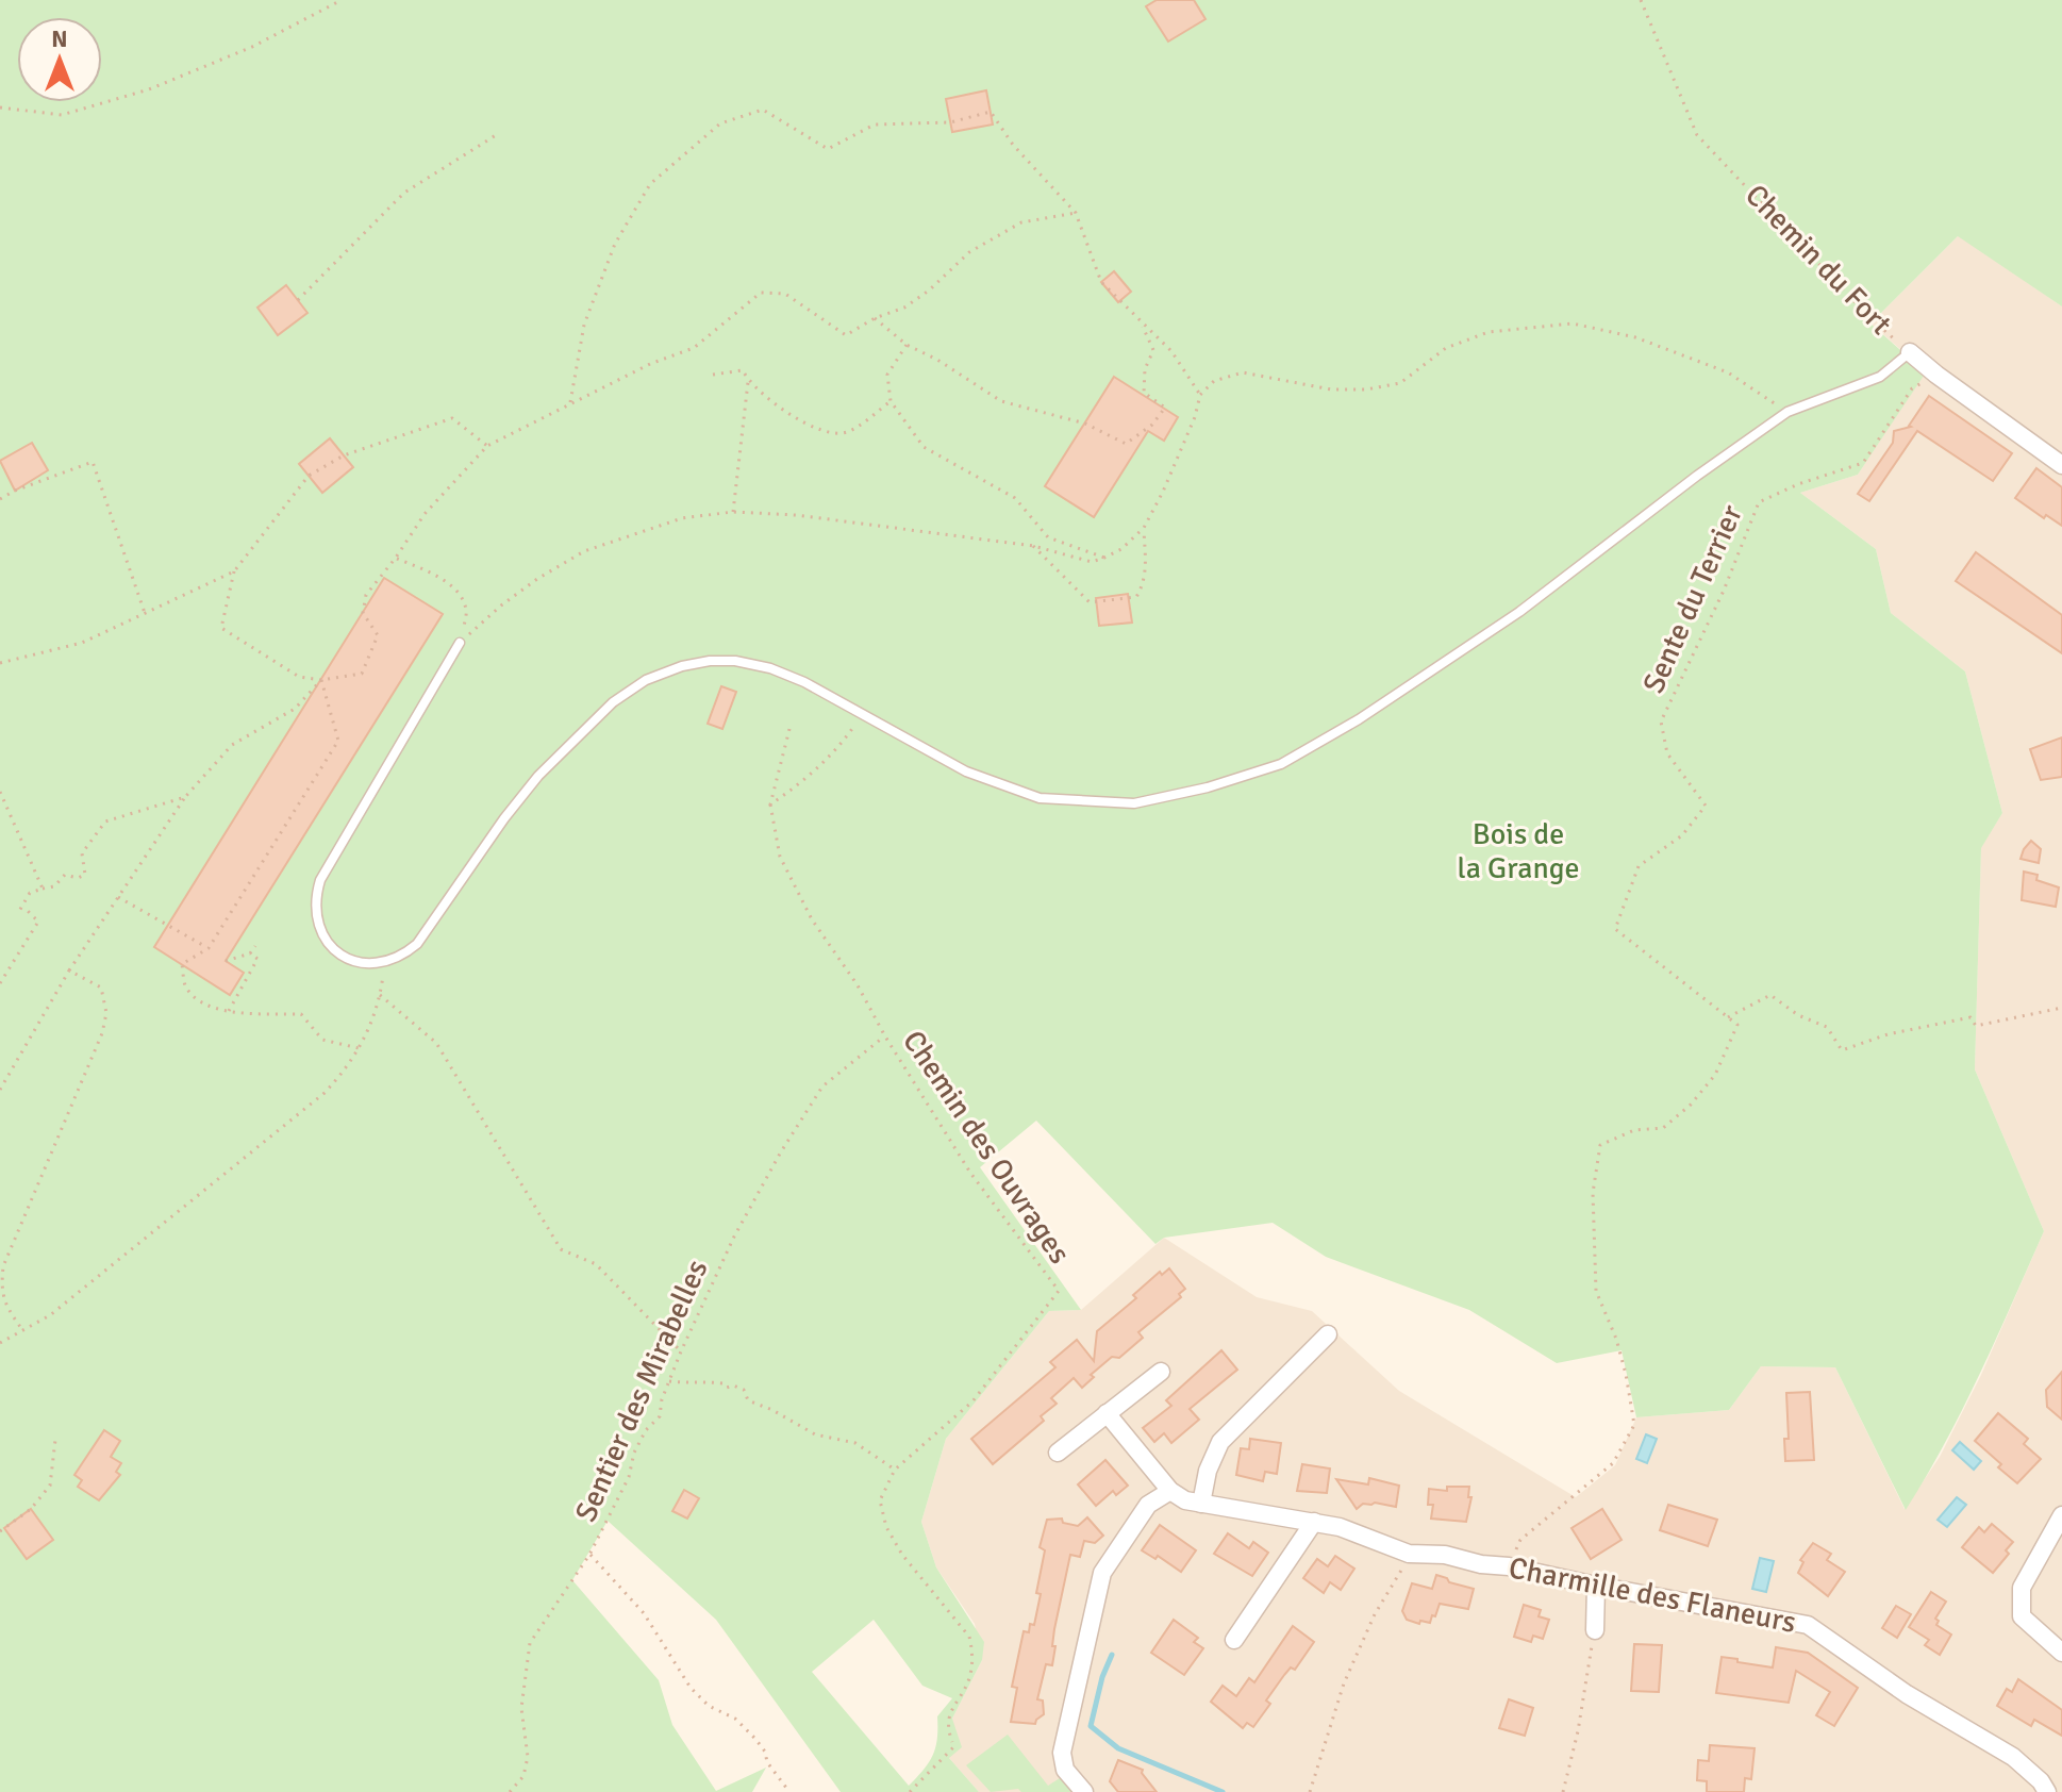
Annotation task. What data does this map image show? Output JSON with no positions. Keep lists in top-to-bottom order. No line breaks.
{"streets":{"street":["Chemin du Fort","Charmille des Flaneurs"],"path":["Sente du Terrier","Chemin des Ouvrages","Sentier des Mirabelles"]},"crossings":[["Chemin du Fort","Sente du Terrier"],["Chemin des Ouvrages","Sentier des Mirabelles"]],"parks":["Bois de la Grange"],"north":"top"}
